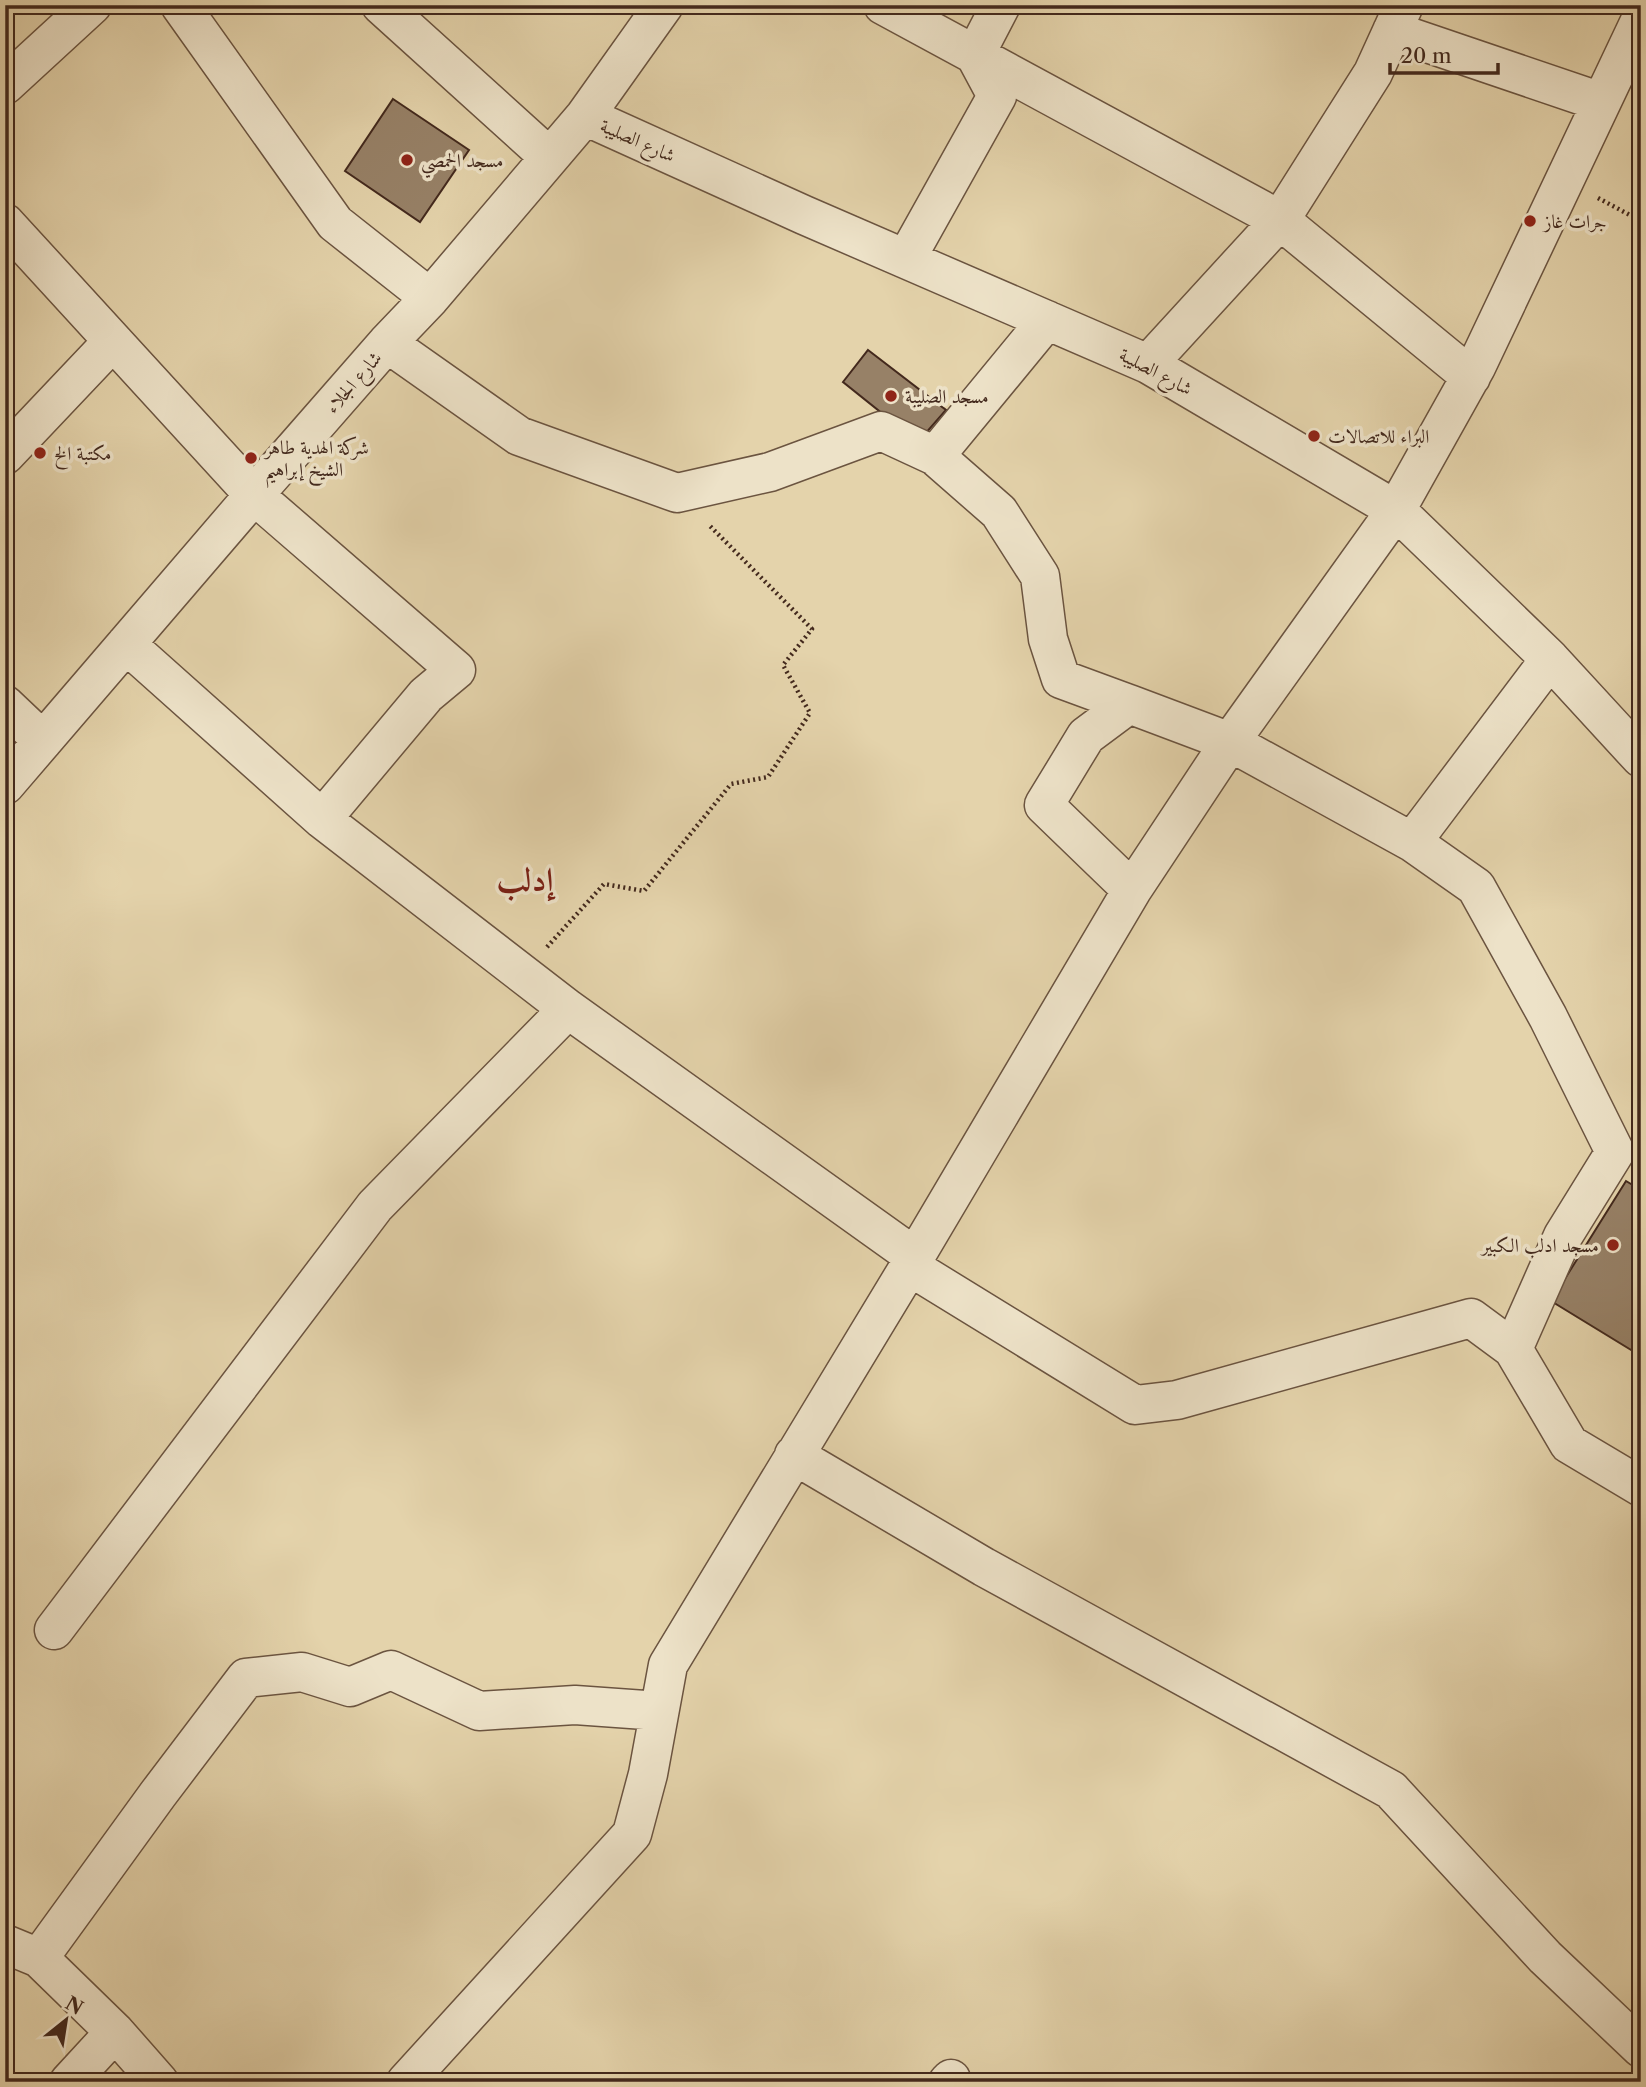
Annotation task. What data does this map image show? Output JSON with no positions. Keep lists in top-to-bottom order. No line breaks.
{"streets":{"street":["شارع الصليبة","شارع الجلاء"]},"crossings":[["شارع الصليبة","شارع الجلاء"]],"districts":["إدلب"],"places":["مسجد الحمصي","جرات غاز","مسجد الصليبة","البراء للاتصالات","مكتبة الخ","شركة الهدية طاهر الشيخ إبراهيم","مسجد ادلب الكبير"],"scale_bar":"20 m","north":"top right"}
